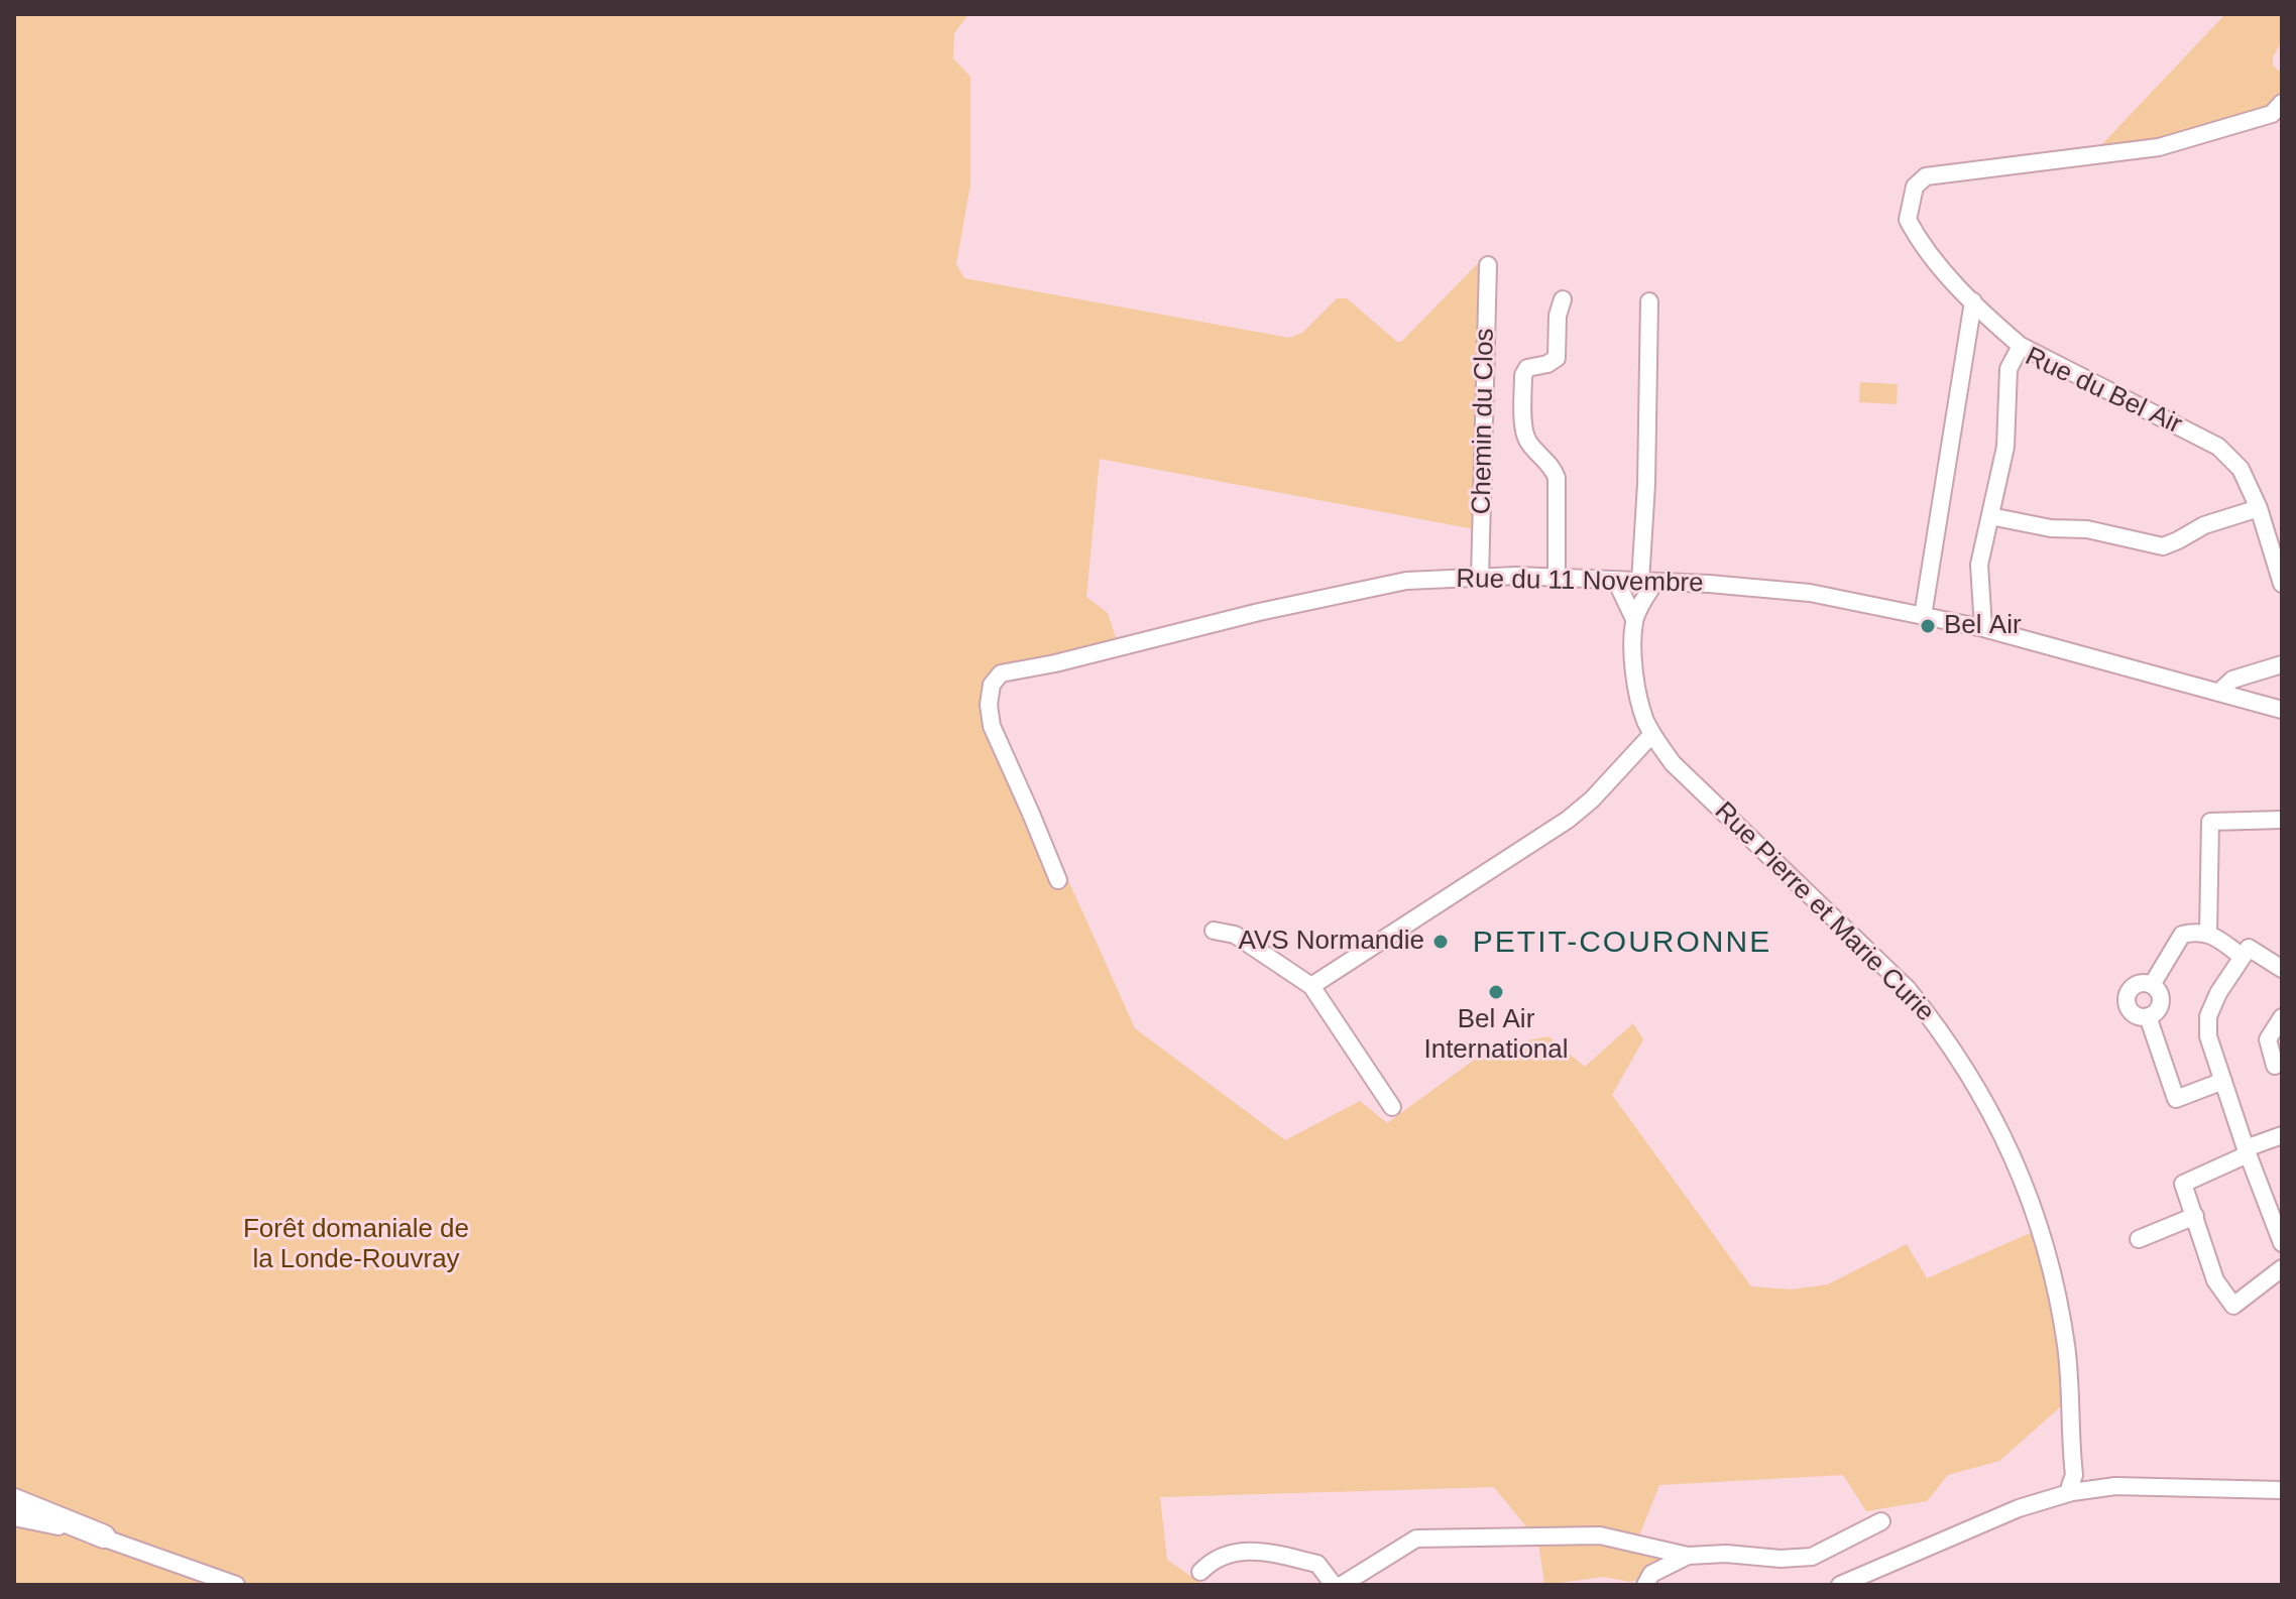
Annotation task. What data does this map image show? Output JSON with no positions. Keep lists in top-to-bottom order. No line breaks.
{"streets":{"street":["Rue du Bel Air","Chemin du Clos","Rue du 11 Novembre","Rue Pierre et Marie Curie"]},"crossings":[["Rue du Bel Air","Rue du 11 Novembre"],["Chemin du Clos","Rue du 11 Novembre"],["Rue du 11 Novembre","Rue Pierre et Marie Curie"]],"districts":["PETIT-COURONNE"],"parks":["Forêt domaniale de la Londe-Rouvray"],"places":["Bel Air","AVS Normandie","Bel Air International"]}
